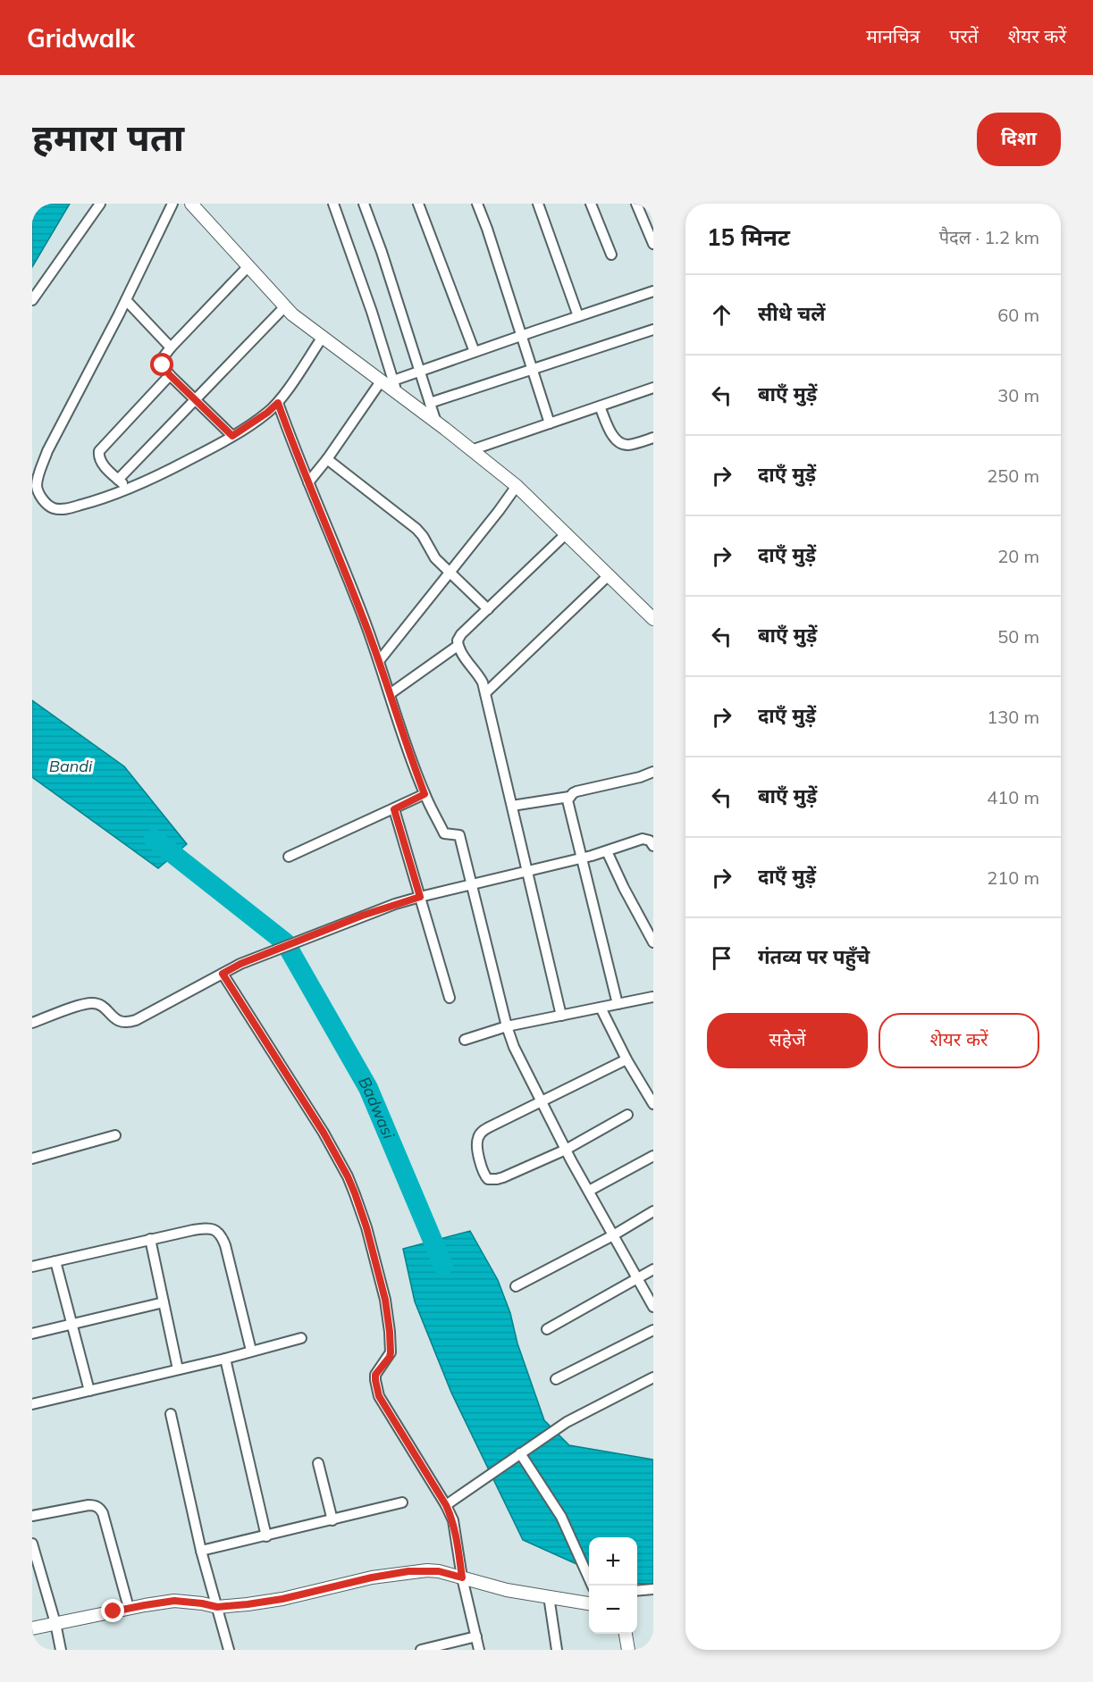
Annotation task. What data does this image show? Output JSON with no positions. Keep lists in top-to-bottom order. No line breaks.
{"water":["Bandi","Badwasi"],"page":{"header":"Gridwalk","nav":["मानचित्र","परतें","शेयर करें"],"buttons":["दिशा",["सहेजें","शेयर करें"]],"title":"हमारा पता","heading":["15 मिनट","पैदल · 1.2 km"],"list":[["सीधे चलें","60 m"],["बाएँ मुड़ें","30 m"],["दाएँ मुड़ें","250 m"],["दाएँ मुड़ें","20 m"],["बाएँ मुड़ें","50 m"],["दाएँ मुड़ें","130 m"],["बाएँ मुड़ें","410 m"],["दाएँ मुड़ें","210 m"],"गंतव्य पर पहुँचे"],"map_buttons":["+","−"]}}
